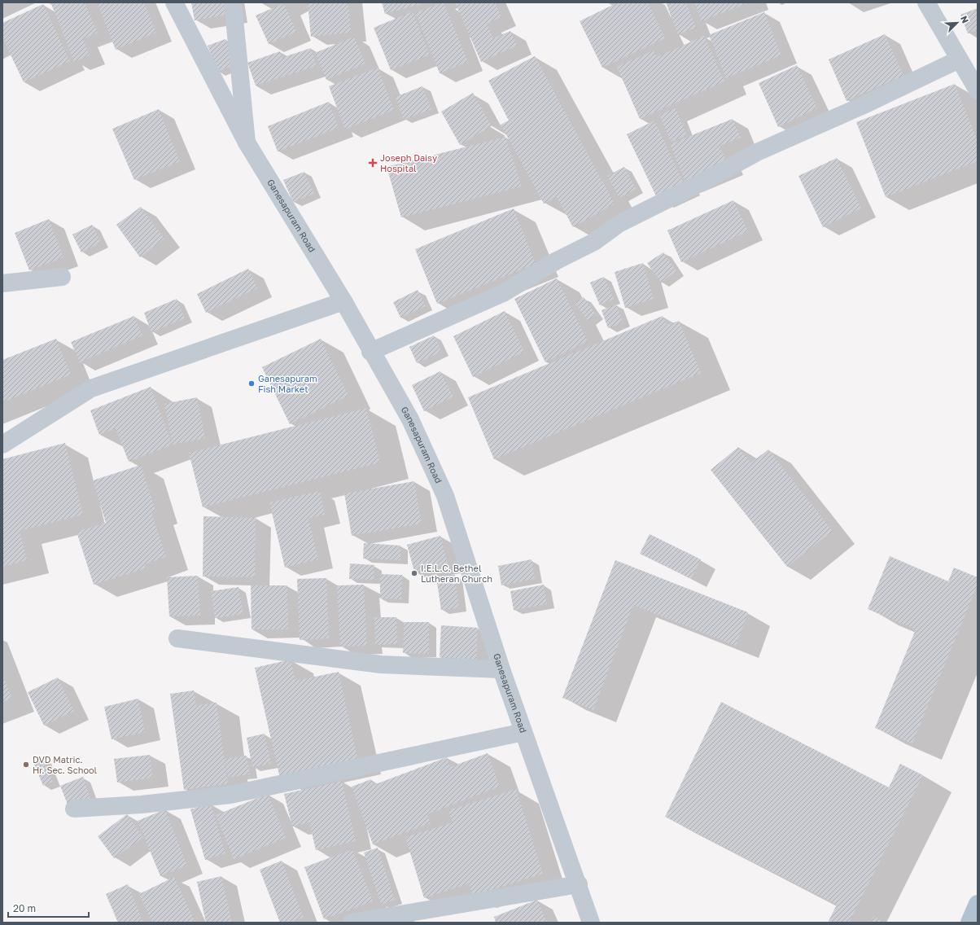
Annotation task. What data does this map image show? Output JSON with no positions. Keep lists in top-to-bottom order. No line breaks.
{"streets":{"street":["Ganesapuram Road"]},"places":{"health":["Joseph Daisy Hospital"],"other":["Ganesapuram Fish Market","I.E.L.C. Bethel Lutheran Church","DVD Matric. Hr. Sec. School"]},"scale_bar":"20 m","north":"top right"}
